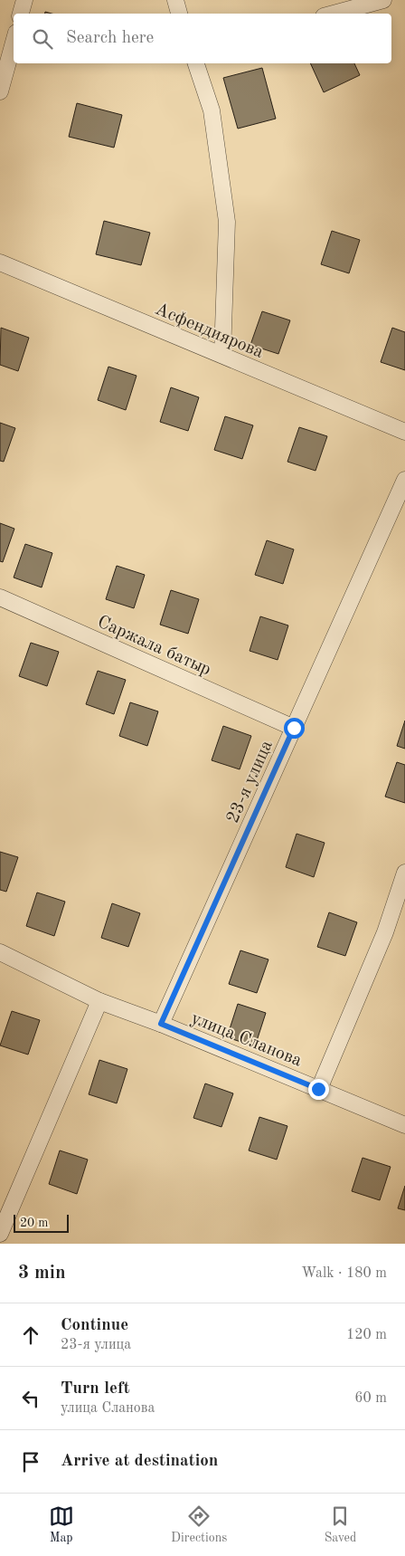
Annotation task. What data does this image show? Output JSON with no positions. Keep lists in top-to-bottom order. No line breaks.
{"streets":{"street":["Асфендиярова","Саржала батыр","23-я улица","улица Сланова"]},"crossings":[["Саржала батыр","23-я улица"],["23-я улица","улица Сланова"]],"scale_bar":"20 m","page":{"search":"Search here","scale":"20 m","heading":["3 min","Walk · 180 m"],"list":[["Continue","23-я улица","120 m"],["Turn left","улица Сланова","60 m"],"Arrive at destination"],"nav":["Map","Directions","Saved"]}}
